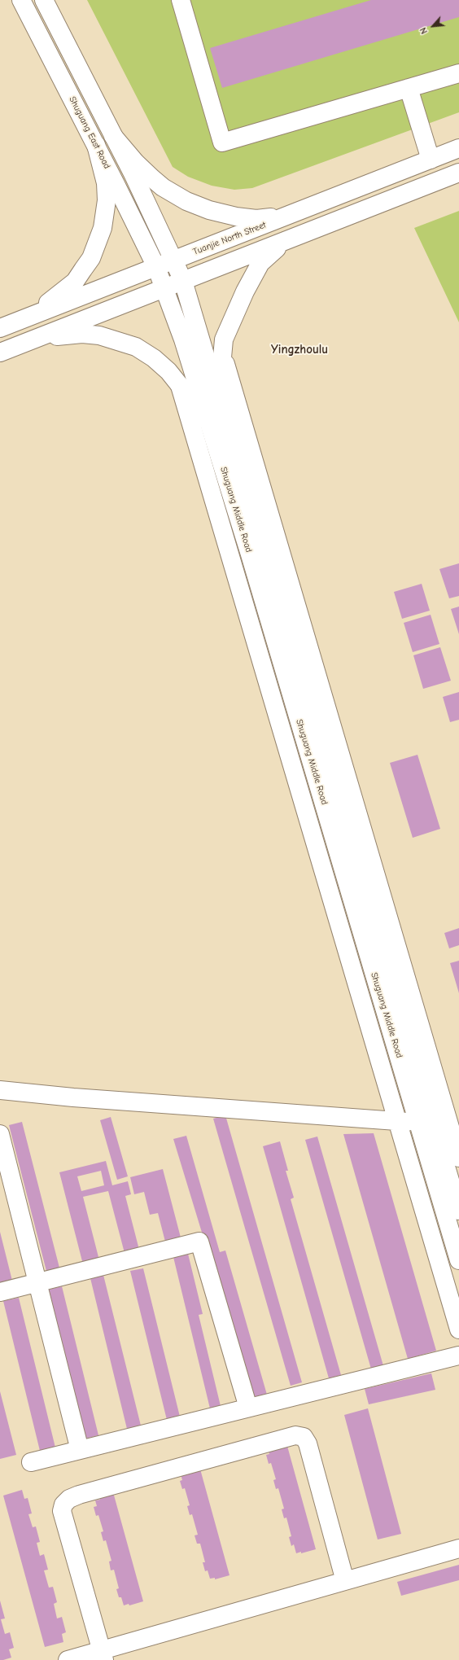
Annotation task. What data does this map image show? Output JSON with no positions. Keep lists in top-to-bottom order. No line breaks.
{"streets":{"main road":["Shuguang East Road","Tuanjie North Street","Shuguang Middle Road"]},"crossings":[["Shuguang East Road","Tuanjie North Street"],["Shuguang East Road","Shuguang Middle Road"],["Tuanjie North Street","Shuguang Middle Road"]],"districts":["Yingzhoulu"],"north":"bottom left"}
